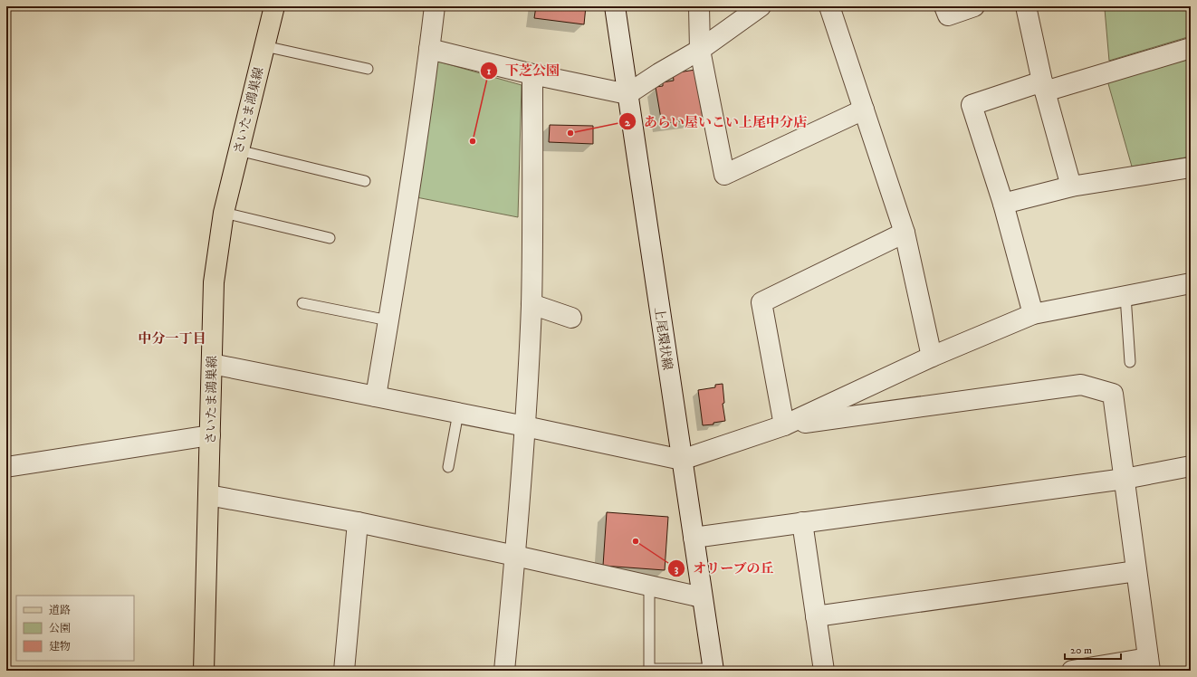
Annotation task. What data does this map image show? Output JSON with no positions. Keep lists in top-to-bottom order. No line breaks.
{"streets":{"main road":["さいたま鴻巣線"],"street":["上尾環状線"]},"districts":["中分一丁目"],"places":["あらい屋いこい上尾中分店","下芝公園","オリーブの丘"],"legend":["道路","公園","建物"],"scale_bar":"20 m"}
